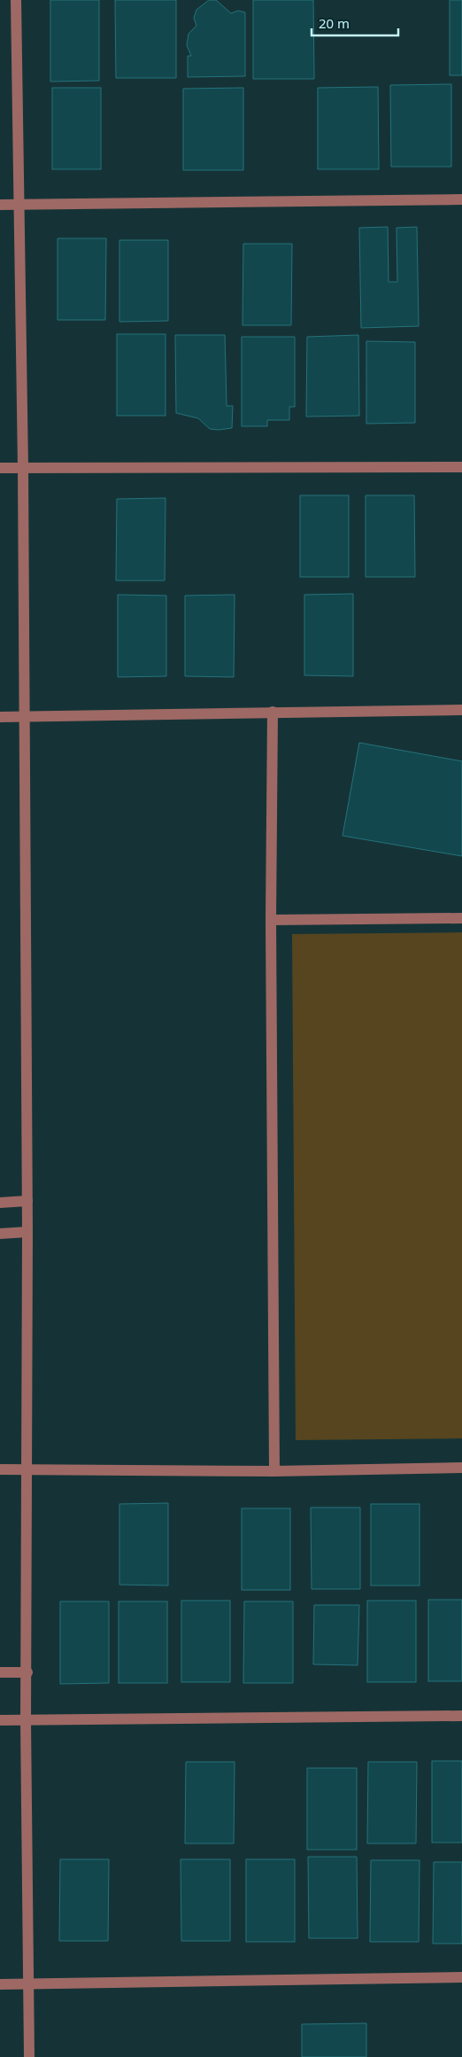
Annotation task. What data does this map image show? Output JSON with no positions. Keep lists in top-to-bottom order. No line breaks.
{"scale_bar":"20 m"}
